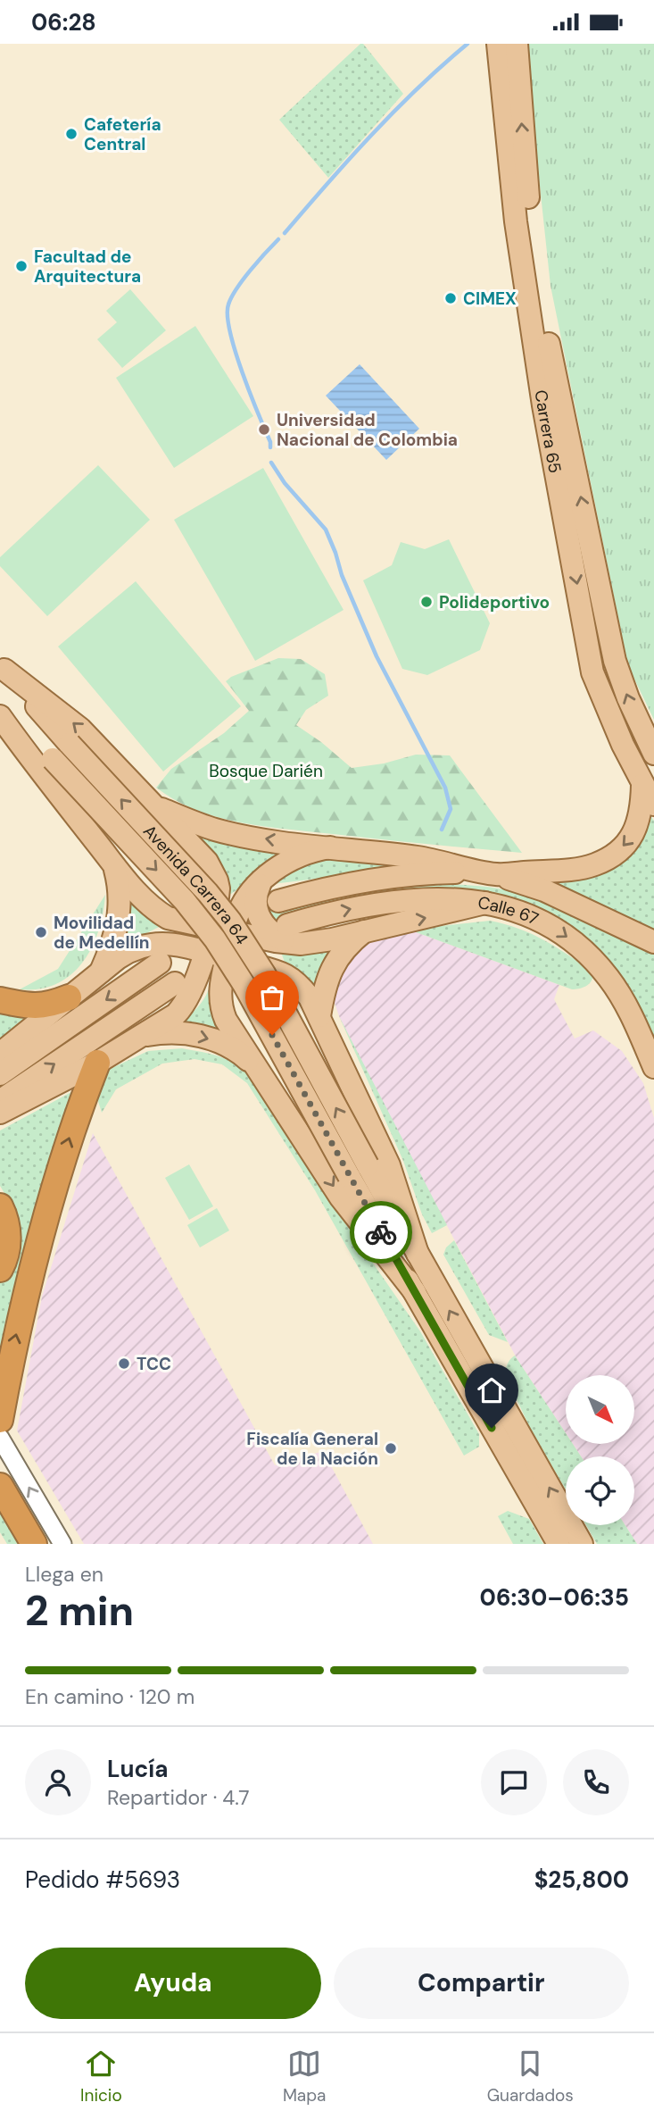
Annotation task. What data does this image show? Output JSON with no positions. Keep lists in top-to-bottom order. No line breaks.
{"streets":{"main road":["Carrera 65","Avenida Carrera 64","Calle 67"]},"parks":["Bosque Darién"],"places":["Cafetería Central","Facultad de Arquitectura","CIMEX","Universidad Nacional de Colombia","Polideportivo","Movilidad de Medellín","TCC","Fiscalía General de la Nación"],"north":"bottom right","page":{"status":"06:28","heading":["2 min","Llega en","06:30–06:35"],"panel":["Lucía","Repartidor · 4.7","Pedido #5693","$25,800"],"bar":"En camino · 120 m","buttons":["Ayuda","Compartir"],"tabs":["Inicio","Mapa","Guardados"]}}
